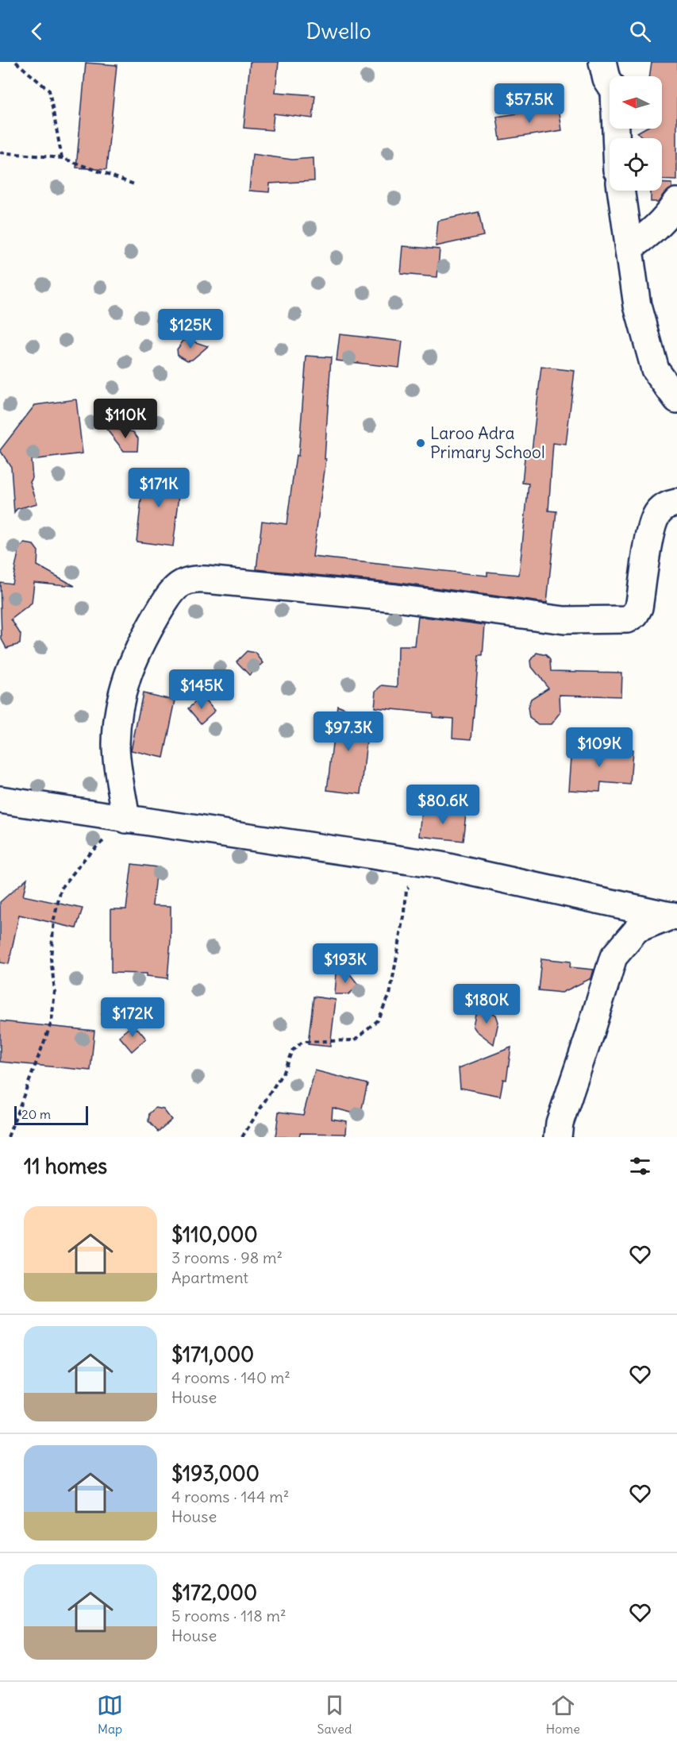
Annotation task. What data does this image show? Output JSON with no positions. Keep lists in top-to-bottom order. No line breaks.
{"places":["Laroo Adra Primary School"],"scale_bar":"20 m","north":"left","page":{"header":"Dwello","price":["$57.5K","$125K","$110K","$171K","$145K","$97.3K","$109K","$80.6K","$193K","$180K","$172K"],"scale":"20 m","heading":"11 homes","list":[{"name":"$110,000","note":"3 rooms · 98 m² · Apartment"},{"name":"$171,000","note":"4 rooms · 140 m² · House"},{"name":"$193,000","note":"4 rooms · 144 m² · House"},{"name":"$172,000","note":"5 rooms · 118 m² · House"}],"tabs":["Map","Saved","Home"]}}
